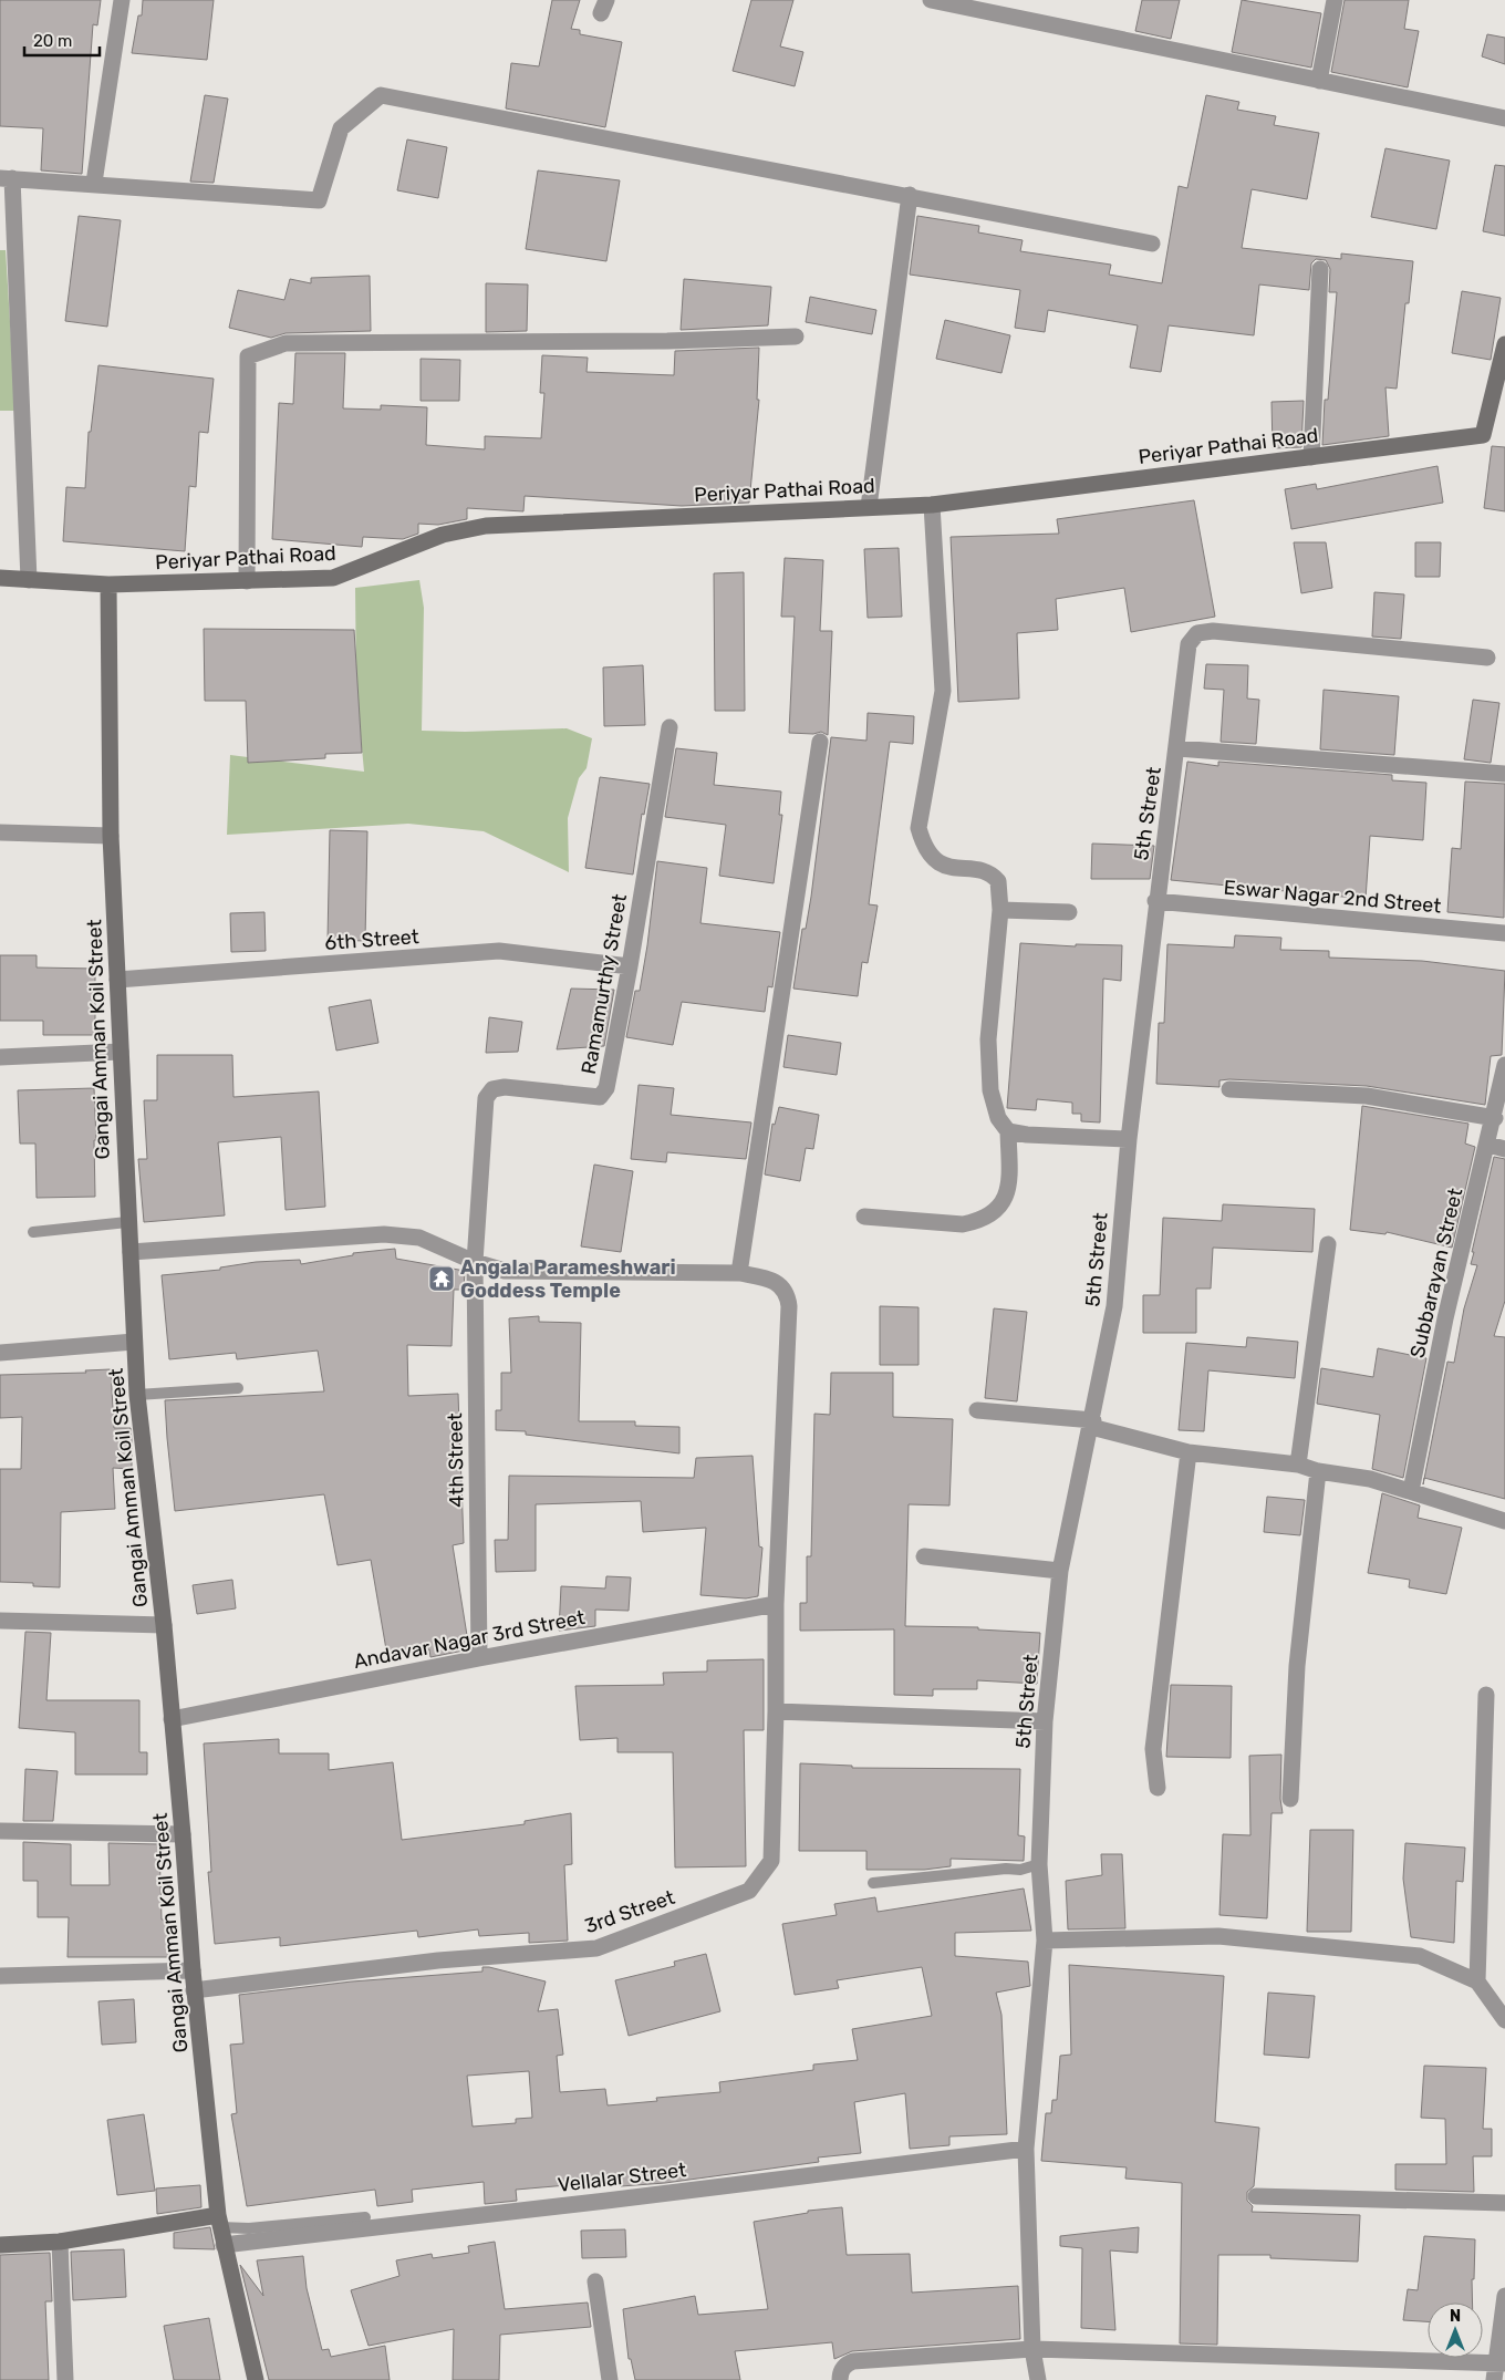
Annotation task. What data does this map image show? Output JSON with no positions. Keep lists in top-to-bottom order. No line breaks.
{"streets":{"street":["Periyar Pathai Road","5th Street","Eswar Nagar 2nd Street","6th Street","Ramamurthy Street","Gangai Amman Koil Street","Subbarayan Street","4th Street","Andavar Nagar 3rd Street","3rd Street","Vellalar Street"]},"crossings":[["Periyar Pathai Road","Gangai Amman Koil Street"],["5th Street","Eswar Nagar 2nd Street"],["5th Street","Vellalar Street"],["6th Street","Ramamurthy Street"],["6th Street","Gangai Amman Koil Street"],["Ramamurthy Street","4th Street"],["Gangai Amman Koil Street","Andavar Nagar 3rd Street"],["Gangai Amman Koil Street","3rd Street"],["Gangai Amman Koil Street","Vellalar Street"],["4th Street","Andavar Nagar 3rd Street"],["Andavar Nagar 3rd Street","3rd Street"]],"places":{"temple":["Angala Parameshwari Goddess Temple"]},"scale_bar":"20 m","north":"top"}
